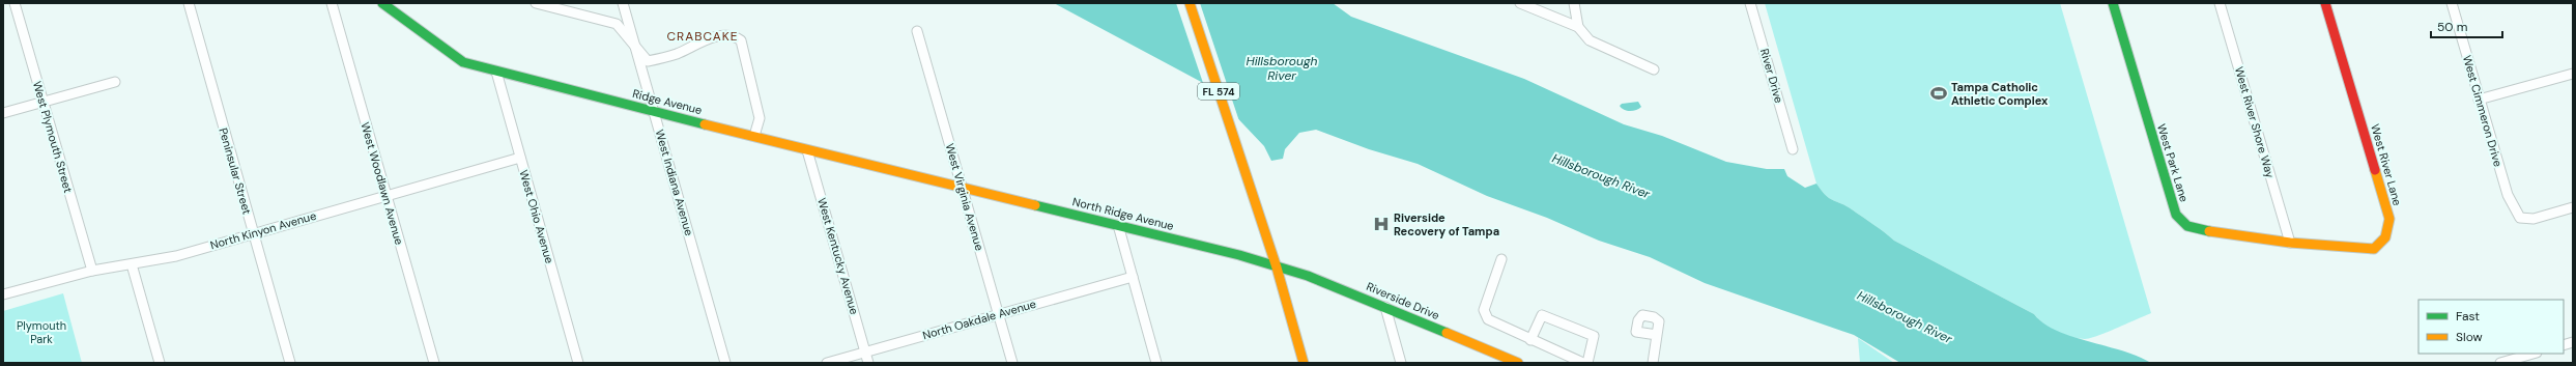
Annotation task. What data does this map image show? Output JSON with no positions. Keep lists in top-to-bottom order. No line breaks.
{"streets":{"street":["River Drive","FL 574","Ridge Avenue","West Cimmeron Drive","West River Shore Way","West Plymouth Street","West Park Lane","West River Lane","Peninsular Street","West Indiana Avenue","West Woodlawn Avenue","West Virginia Avenue","North Ridge Avenue","West Ohio Avenue","North Kinyon Avenue","West Kentucky Avenue","Riverside Drive","North Oakdale Avenue"]},"crossings":[["FL 574","North Ridge Avenue"],["FL 574","Riverside Drive"],["Ridge Avenue","West Indiana Avenue"],["Ridge Avenue","West Virginia Avenue"],["Ridge Avenue","North Ridge Avenue"],["Ridge Avenue","West Ohio Avenue"],["Ridge Avenue","West Kentucky Avenue"],["West River Shore Way","West Park Lane"],["West River Shore Way","West River Lane"],["West Plymouth Street","North Kinyon Avenue"],["West Park Lane","West River Lane"],["Peninsular Street","North Kinyon Avenue"],["West Woodlawn Avenue","North Kinyon Avenue"],["West Virginia Avenue","North Ridge Avenue"],["West Virginia Avenue","North Oakdale Avenue"],["North Ridge Avenue","Riverside Drive"],["West Ohio Avenue","North Kinyon Avenue"],["West Kentucky Avenue","North Oakdale Avenue"]],"districts":["CRABCAKE"],"water":["Hillsborough River"],"parks":["Plymouth Park"],"places":{"sports":["Tampa Catholic Athletic Complex"],"hospital":["Riverside Recovery of Tampa"]},"legend":["Fast","Slow"],"scale_bar":"50 m"}
